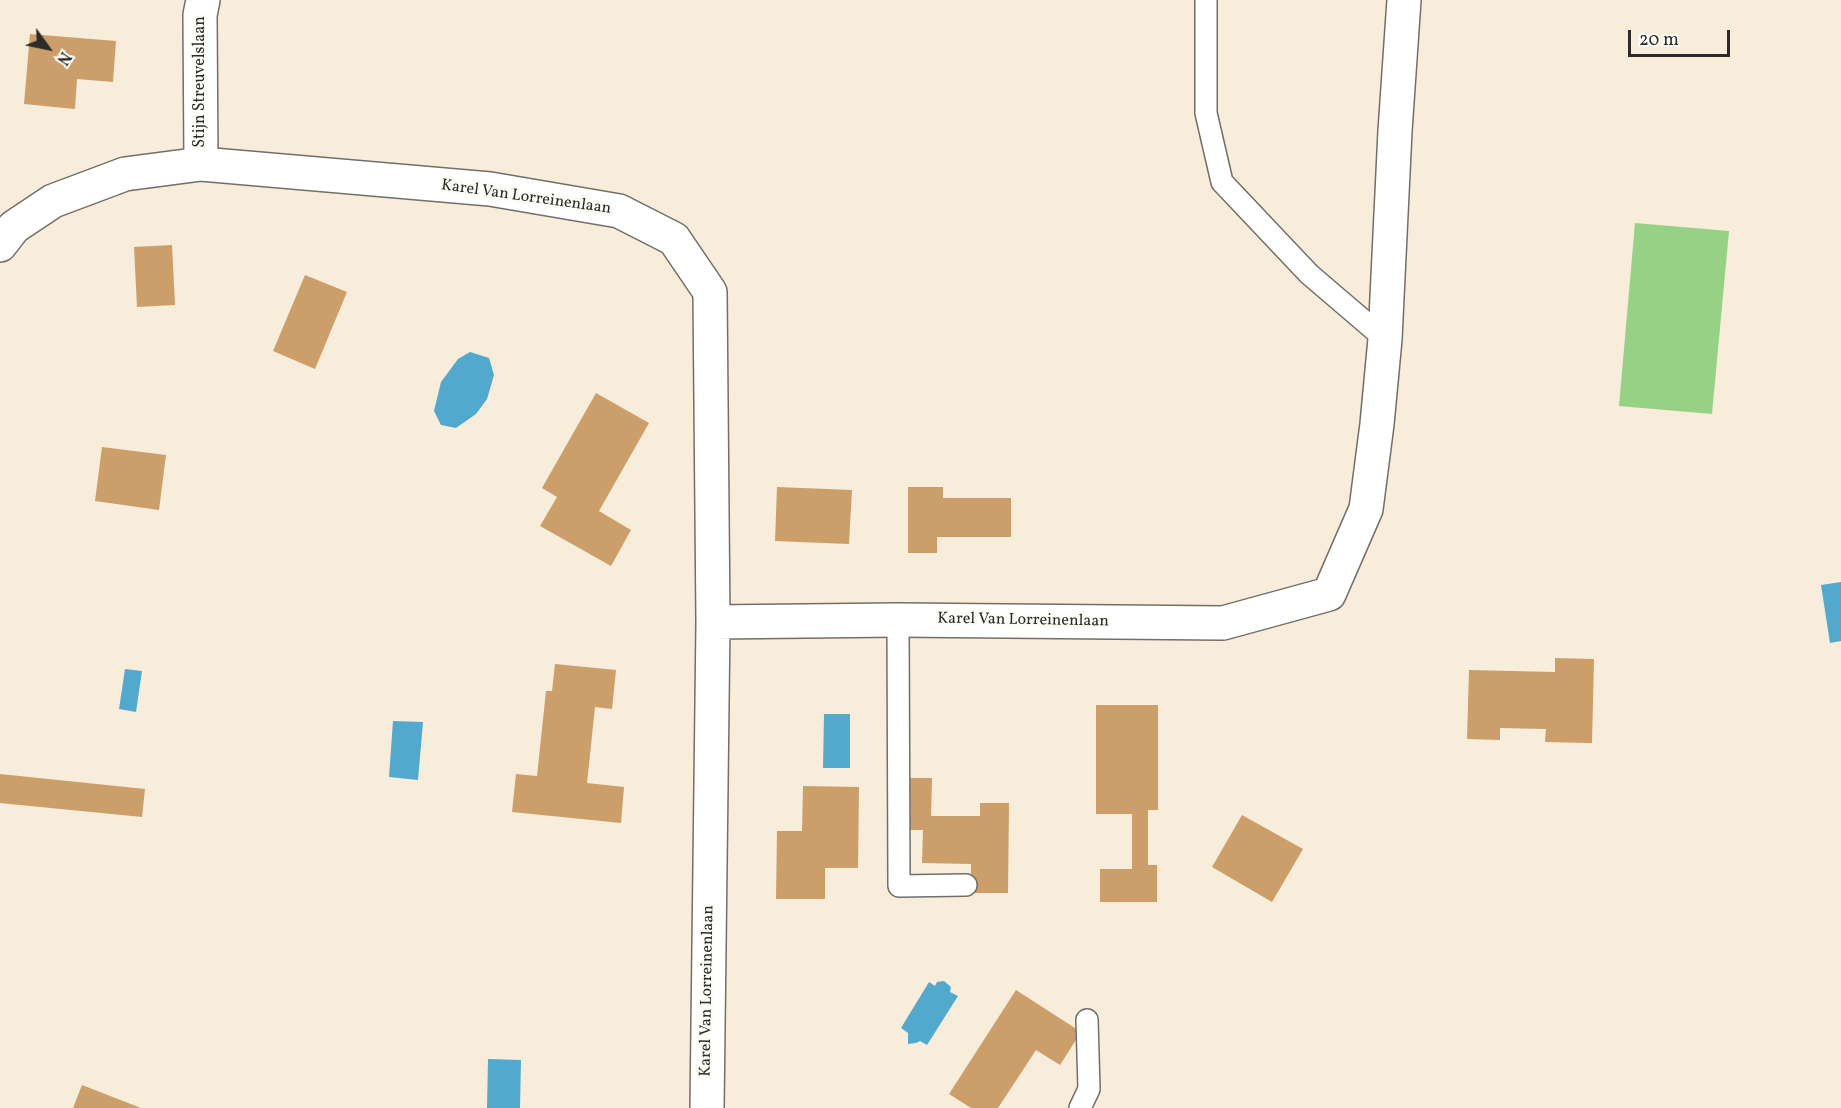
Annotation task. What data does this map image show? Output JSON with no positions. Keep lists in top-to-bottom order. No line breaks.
{"streets":{"street":["Stijn Streuvelslaan","Karel Van Lorreinenlaan"]},"crossings":[["Stijn Streuvelslaan","Karel Van Lorreinenlaan"]],"scale_bar":"20 m","north":"bottom right"}
